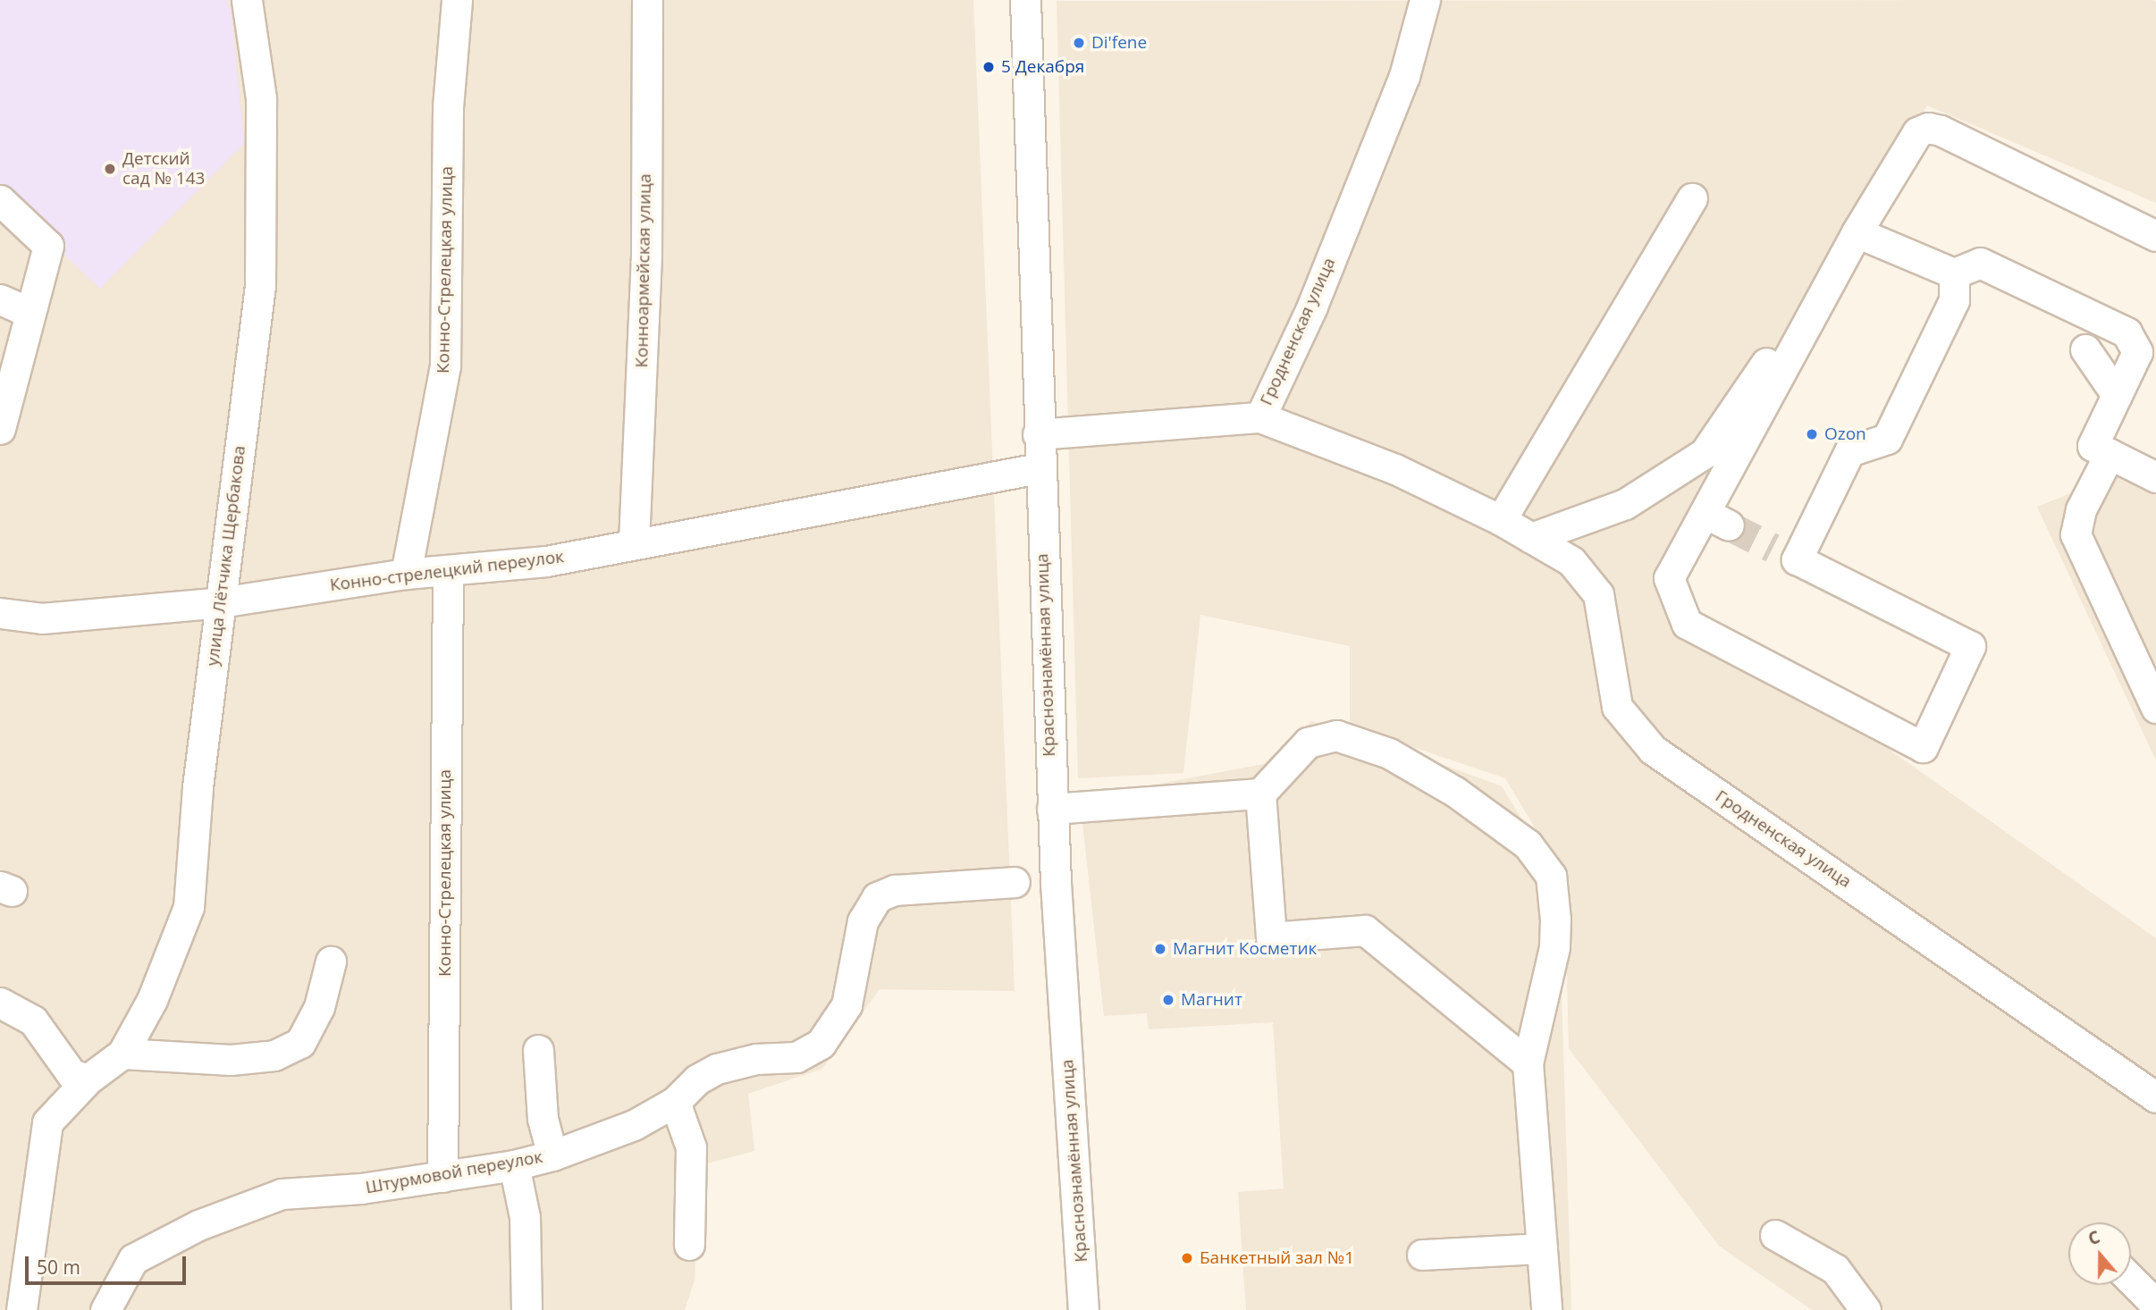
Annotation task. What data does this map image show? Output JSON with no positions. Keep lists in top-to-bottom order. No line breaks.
{"streets":{"street":["Конно-Стрелецкая улица","Конноармейская улица","Гродненская улица","улица Лётчика Щербакова","Конно-стрелецкий переулок","Краснознамённая улица","Штурмовой переулок"]},"crossings":[["Конно-Стрелецкая улица","Конно-стрелецкий переулок"],["Конно-Стрелецкая улица","Штурмовой переулок"],["Конноармейская улица","Конно-стрелецкий переулок"],["улица Лётчика Щербакова","Конно-стрелецкий переулок"],["Конно-стрелецкий переулок","Краснознамённая улица"]],"places":["Di'fene","5 Декабря","Детский сад № 143","Ozon","Магнит Косметик","Магнит","Банкетный зал №1"],"scale_bar":"50 m","north":"top"}
